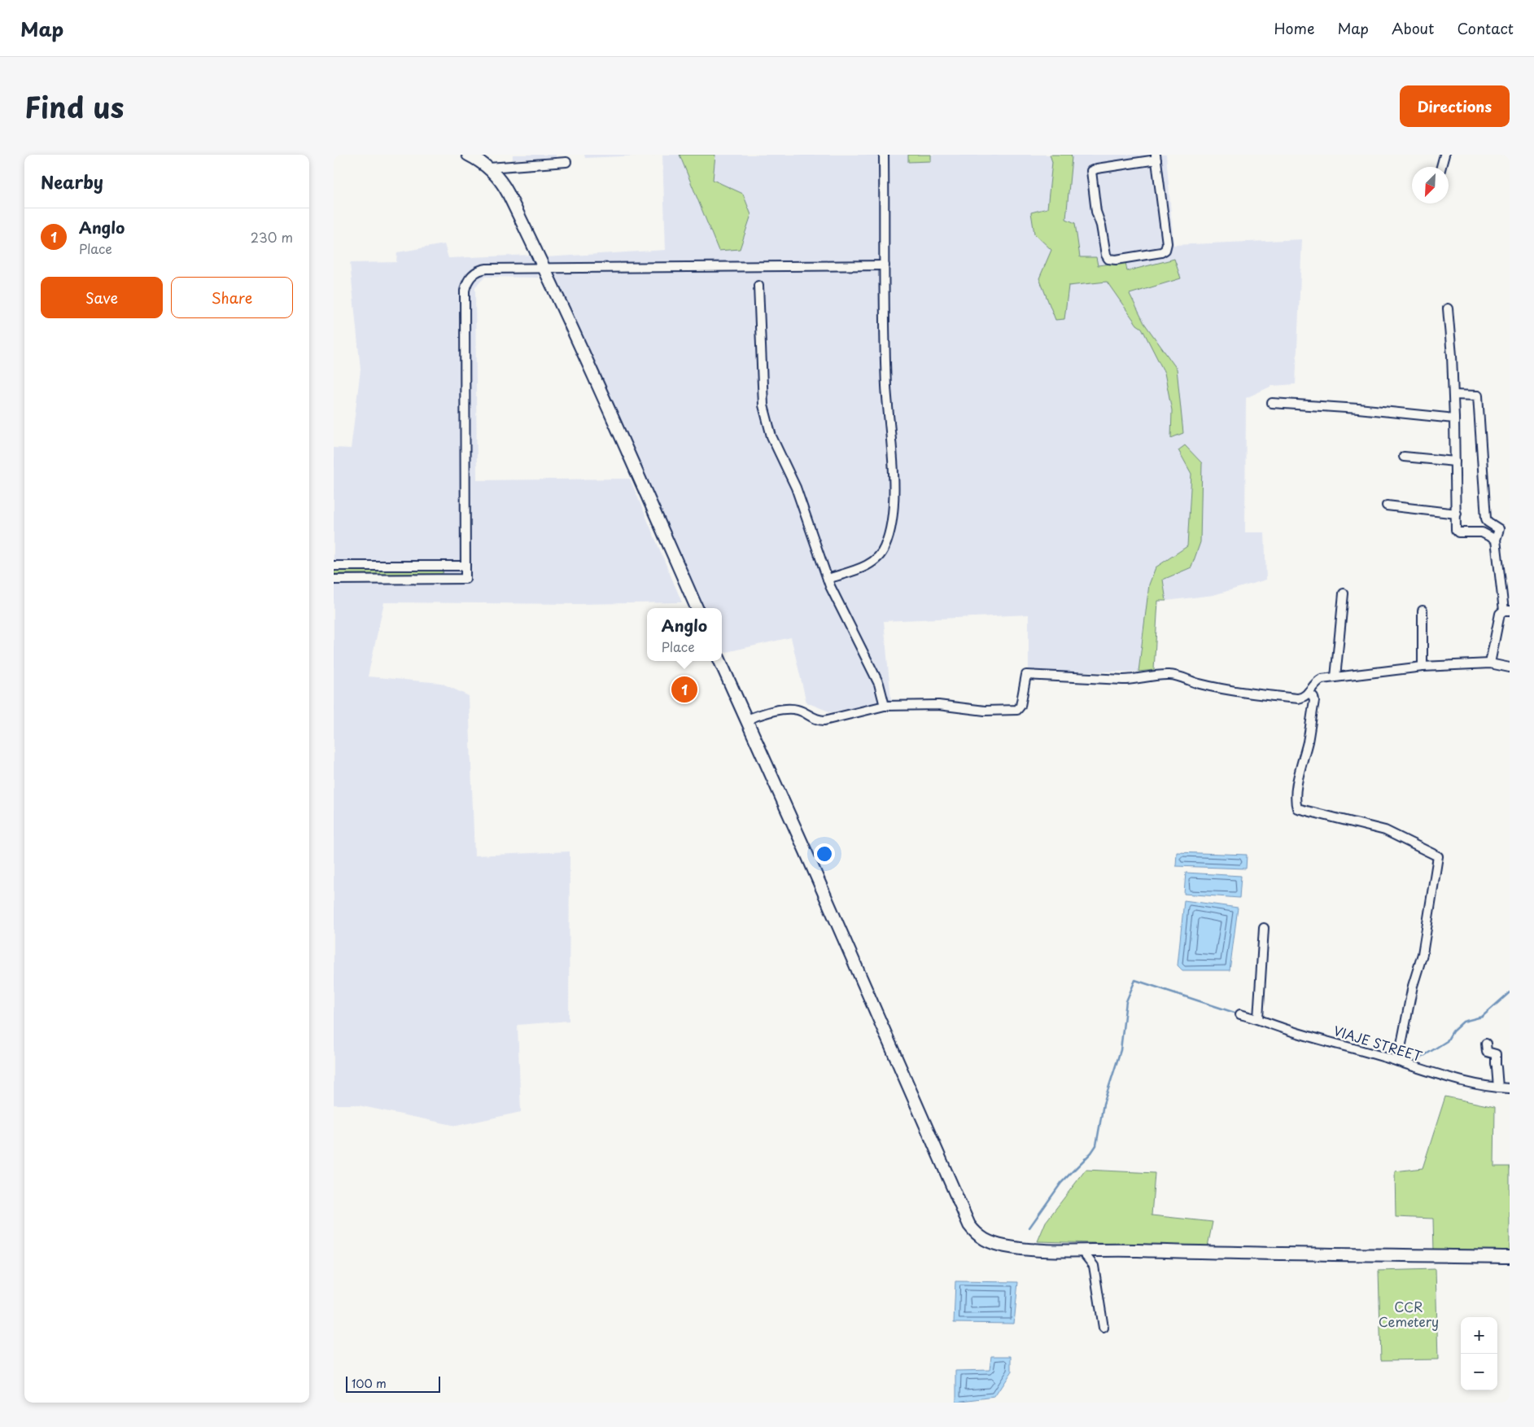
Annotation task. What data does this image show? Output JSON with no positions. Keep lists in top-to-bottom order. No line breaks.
{"streets":{"street":["VIAJE STREET"]},"parks":["CCR Cemetery"],"scale_bar":"100 m","north":"bottom left","page":{"header":"Map","nav":["Home","Map","About","Contact"],"title":"Find us","buttons":["Directions",["Save","Share"]],"heading":"Nearby","list":[{"mark":"1","name":"Anglo","note":"Place","value":"230 m"}],"popup":["Anglo","Place"],"pins":"1","map_buttons":["+","−"],"scale":"100 m"}}
